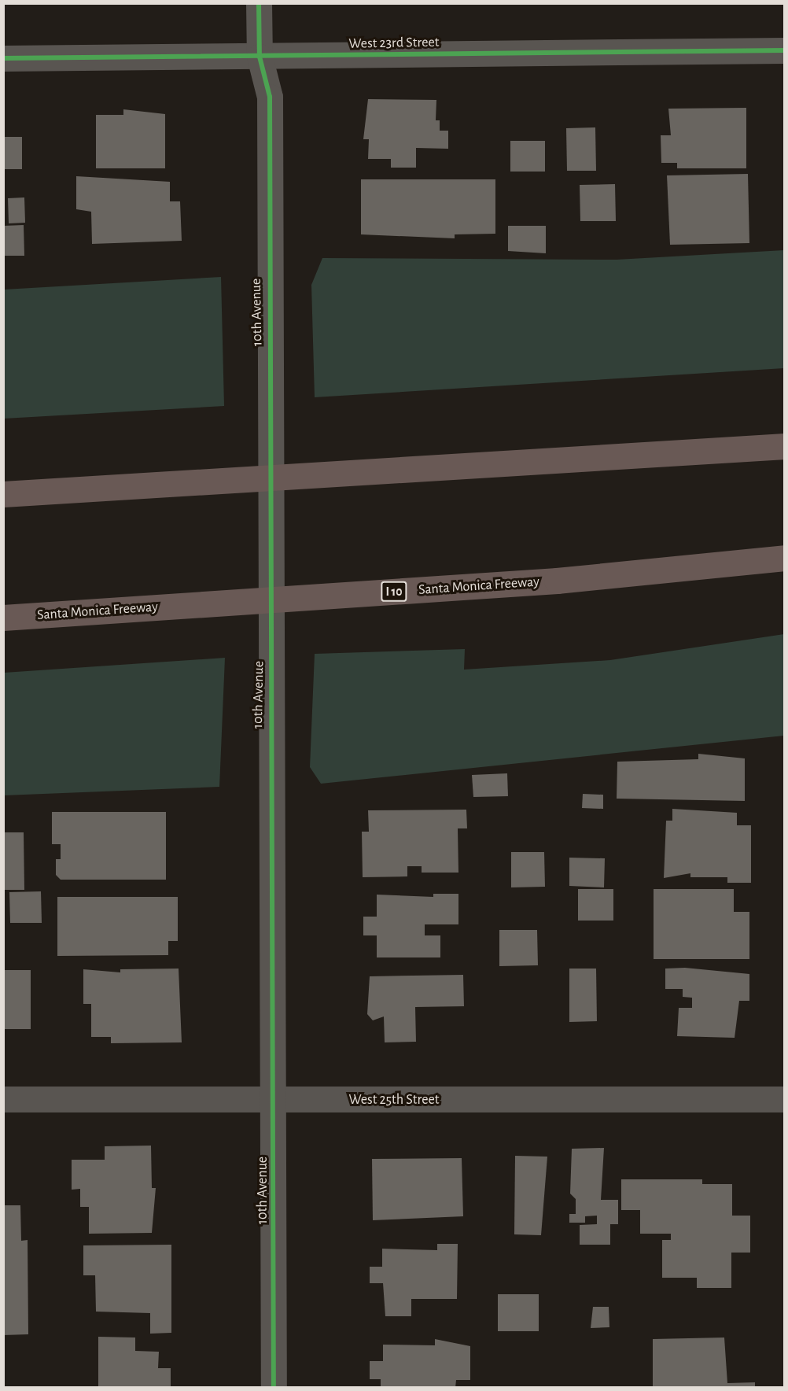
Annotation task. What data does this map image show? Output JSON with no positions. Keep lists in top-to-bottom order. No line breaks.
{"streets":{"highway":["Santa Monica Freeway","I 10"],"street":["West 23rd Street","10th Avenue","West 25th Street"]},"crossings":[["West 23rd Street","10th Avenue"],["10th Avenue","West 25th Street"]]}
